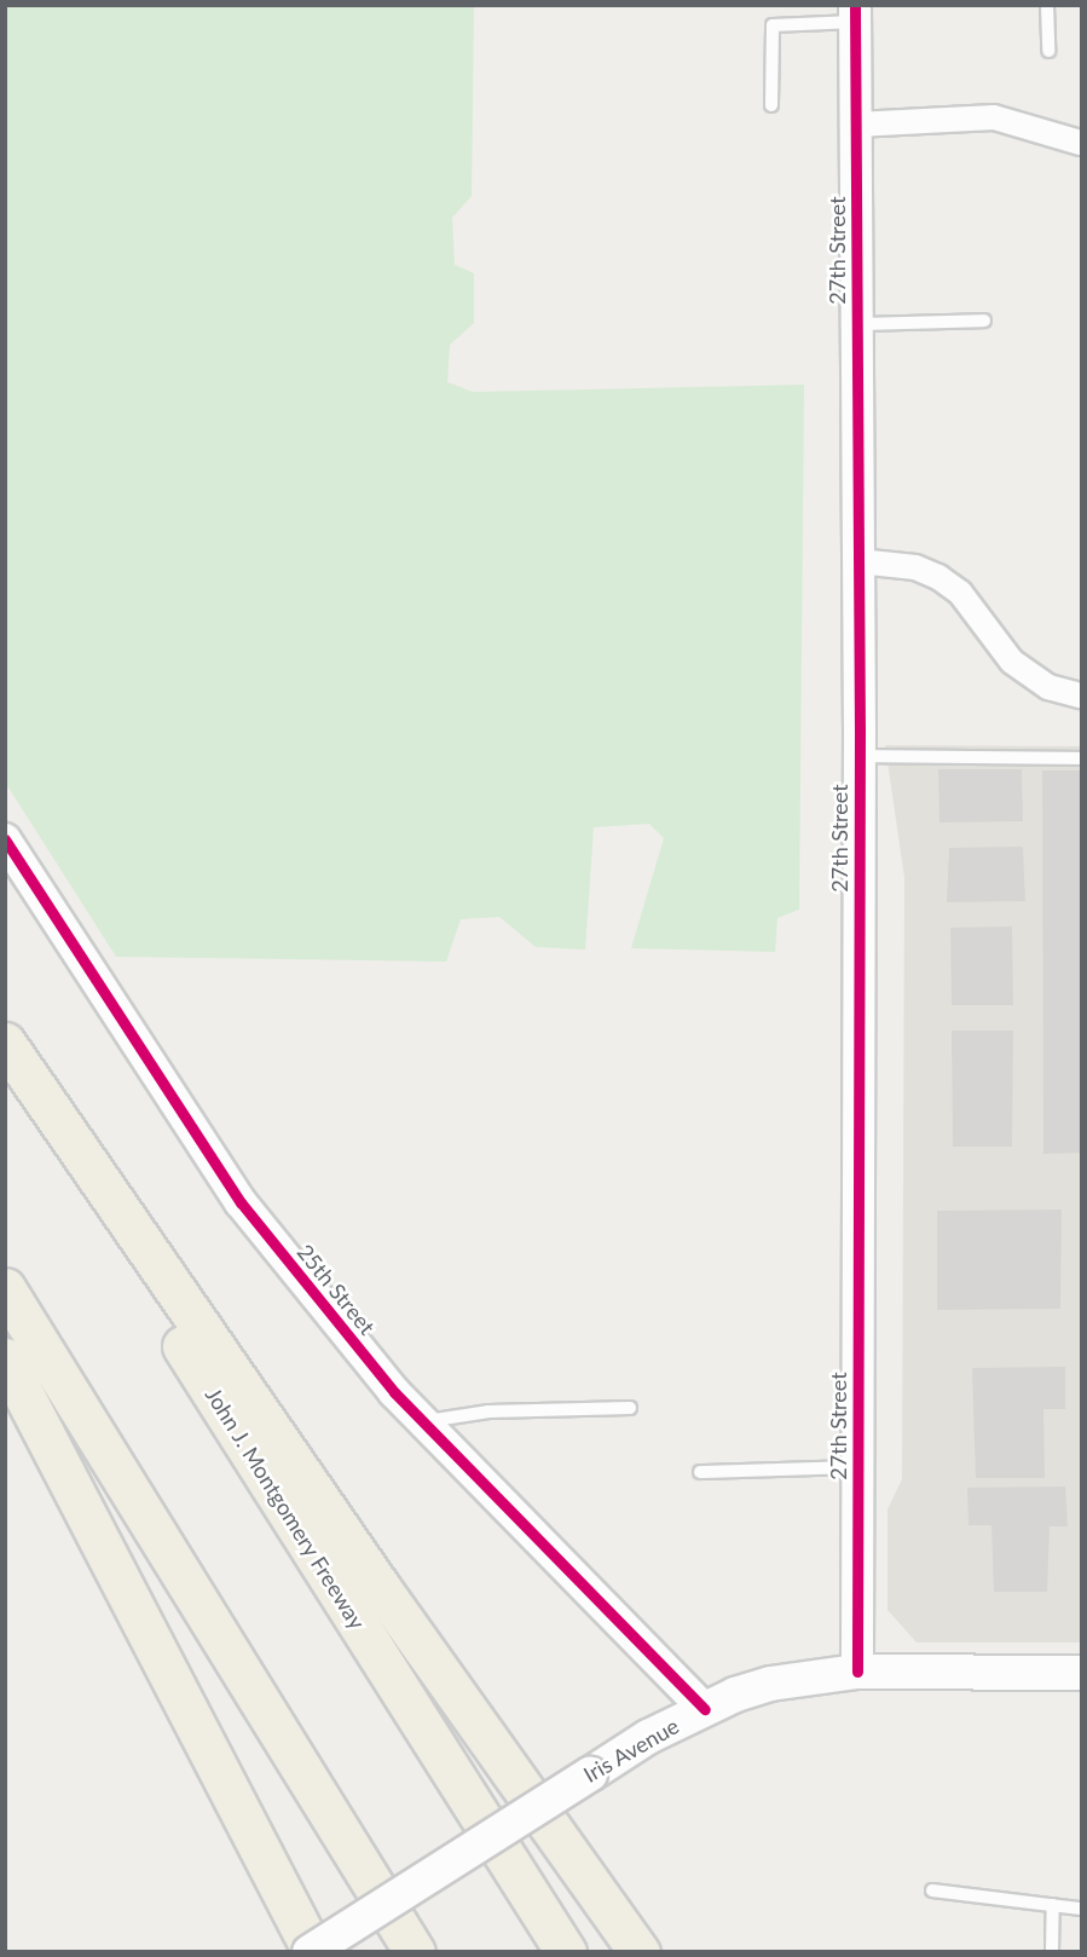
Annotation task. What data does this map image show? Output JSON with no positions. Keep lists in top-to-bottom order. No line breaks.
{"streets":{"highway":["John J. Montgomery Freeway"],"main road":["Iris Avenue"],"street":["27th Street","25th Street"]},"crossings":[["27th Street","Iris Avenue"],["25th Street","Iris Avenue"]]}
